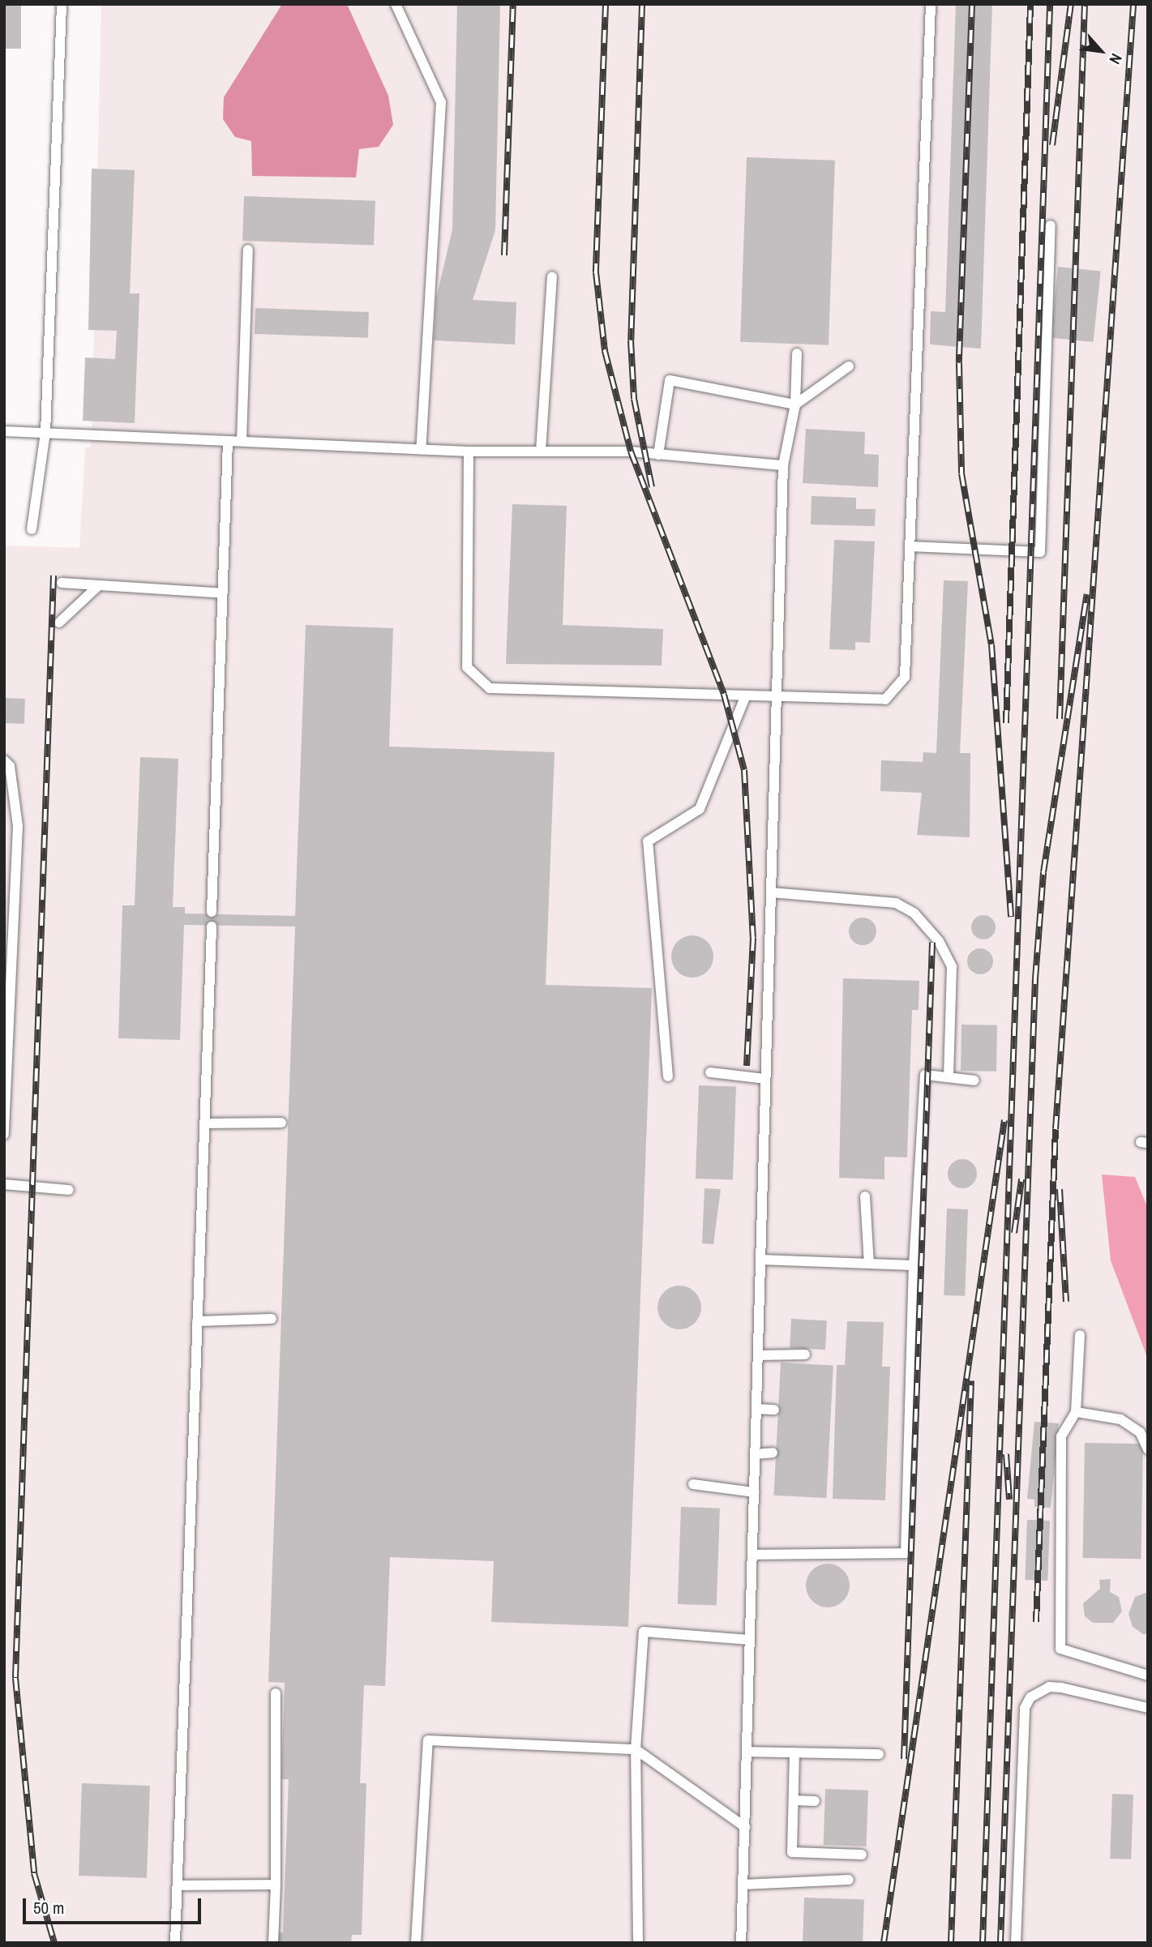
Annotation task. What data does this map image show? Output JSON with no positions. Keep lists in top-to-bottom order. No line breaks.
{"scale_bar":"50 m","north":"bottom right"}
